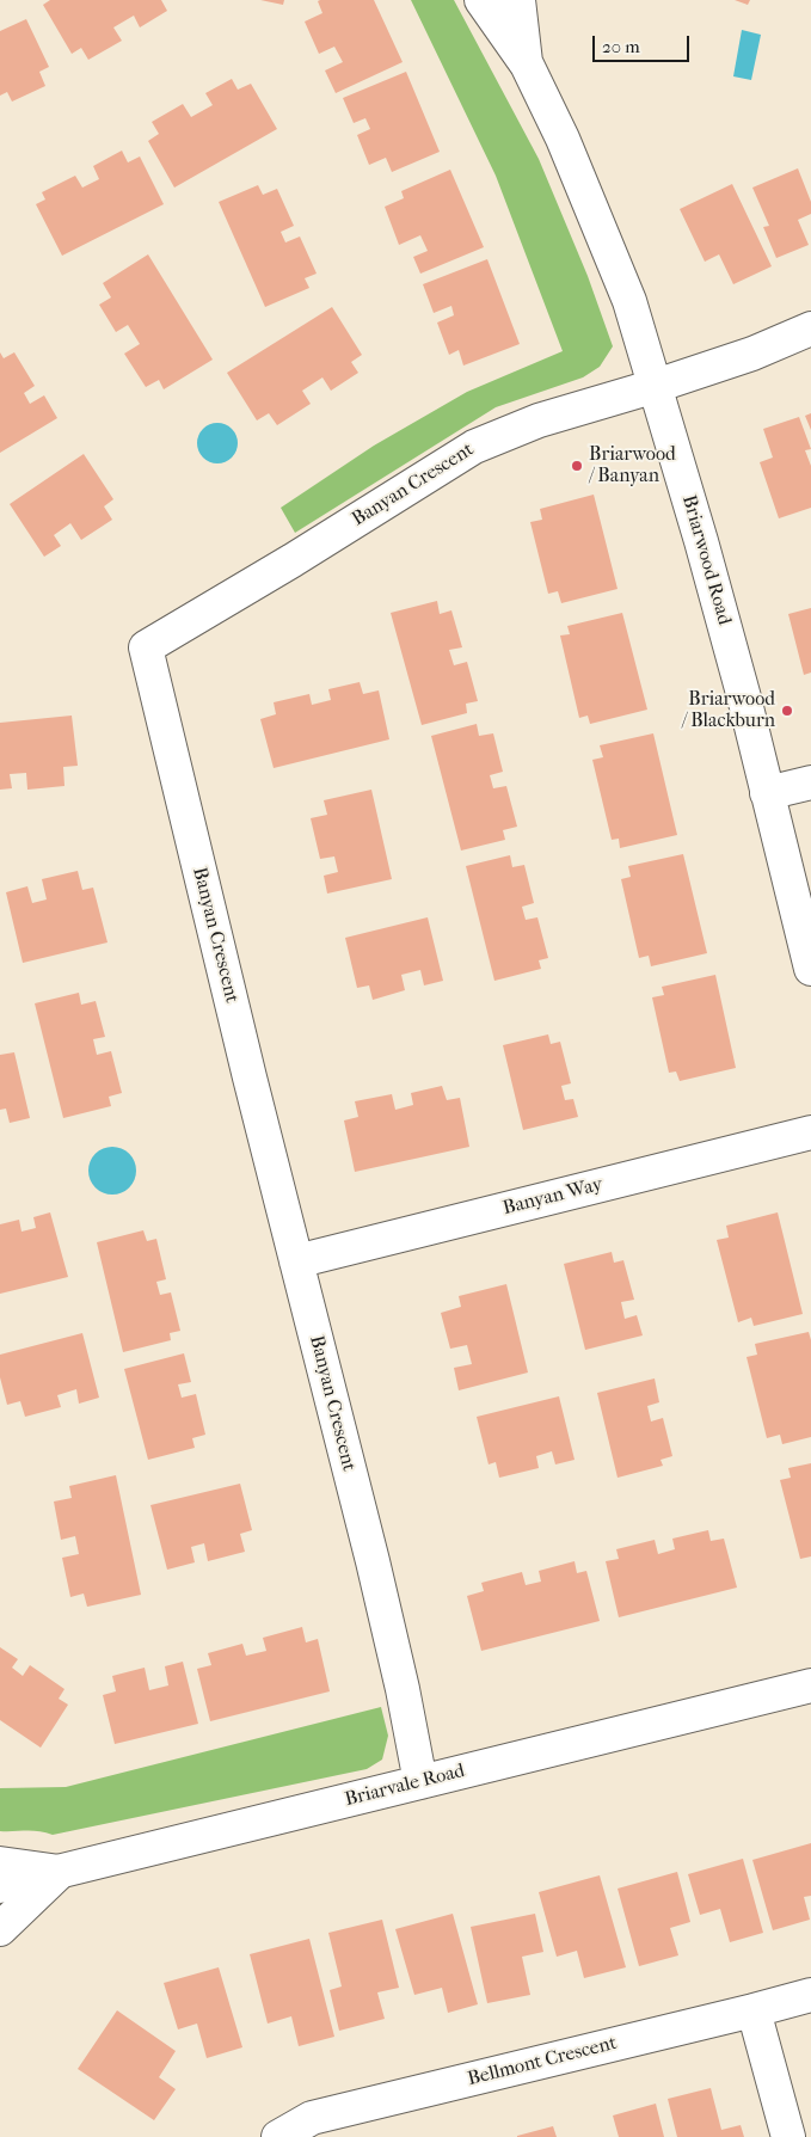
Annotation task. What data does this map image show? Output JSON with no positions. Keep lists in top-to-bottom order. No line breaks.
{"streets":{"street":["Banyan Crescent","Briarwood Road","Banyan Way","Briarvale Road","Bellmont Crescent"]},"crossings":[["Banyan Crescent","Briarwood Road"],["Banyan Crescent","Banyan Way"],["Banyan Crescent","Briarvale Road"]],"places":["Briarwood / Banyan","Briarwood / Blackburn"],"scale_bar":"20 m"}
